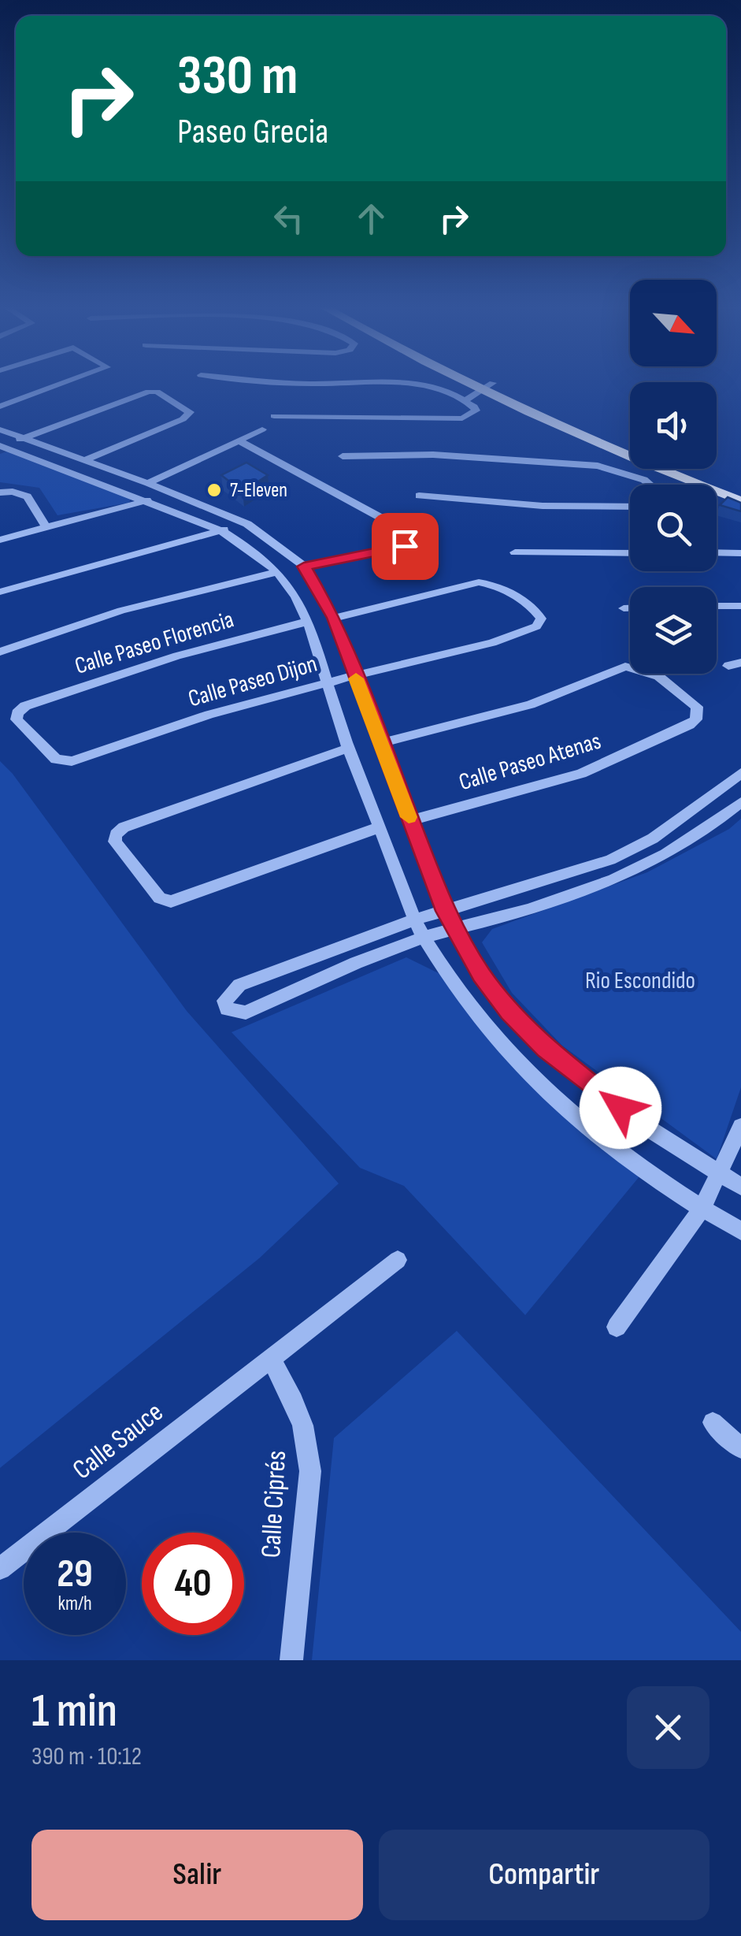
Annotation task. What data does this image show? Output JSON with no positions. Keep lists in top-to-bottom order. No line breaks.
{"streets":{"street":["Calle Paseo Florencia","Calle Paseo Dijon","Calle Paseo Atenas","Calle Sauce","Calle Ciprés"]},"crossings":[["Calle Paseo Florencia","Calle Paseo Dijon"],["Calle Sauce","Calle Ciprés"]],"parks":["Rio Escondido"],"places":["7-Eleven"],"north":"bottom right","page":{"turn":["330 m","Paseo Grecia"],"speed":"29 km/h","limit":"40","heading":["1 min","390 m · 10:12"],"buttons":["Salir","Compartir"]}}
